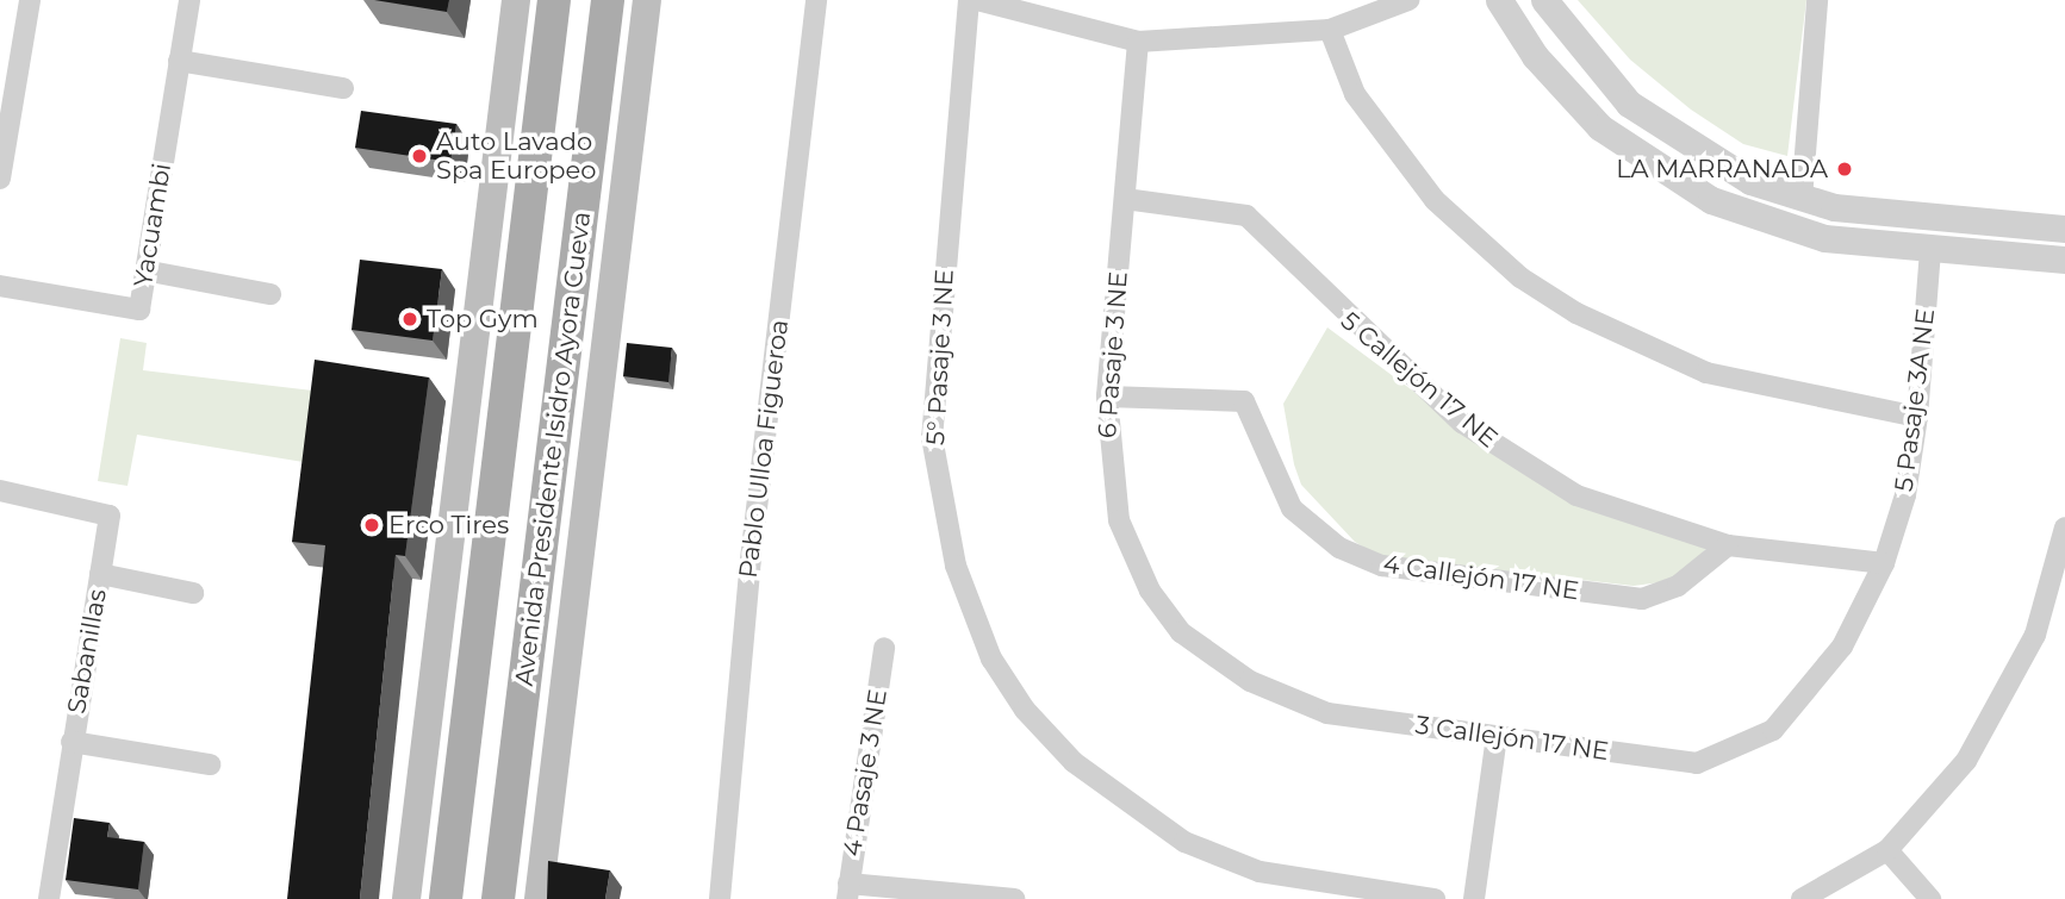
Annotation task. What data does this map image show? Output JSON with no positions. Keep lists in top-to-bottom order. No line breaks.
{"streets":{"main road":["Avenida Presidente Isidro Ayora Cueva"],"street":["Yacuambi","6 Pasaje 3 NE","5° Pasaje 3 NE","5 Callejón 17 NE","5 Pasaje 3A NE","Pablo Ulloa Figueroa","4 Callejón 17 NE","Sabanillas","3 Callejón 17 NE","4 Pasaje 3 NE"]},"crossings":[["6 Pasaje 3 NE","5 Callejón 17 NE"],["6 Pasaje 3 NE","4 Callejón 17 NE"],["6 Pasaje 3 NE","3 Callejón 17 NE"],["5 Callejón 17 NE","5 Pasaje 3A NE"],["5 Callejón 17 NE","4 Callejón 17 NE"],["5 Pasaje 3A NE","3 Callejón 17 NE"]],"places":["Auto Lavado Spa Europeo","LA MARRANADA","Top Gym","Erco Tires"]}
